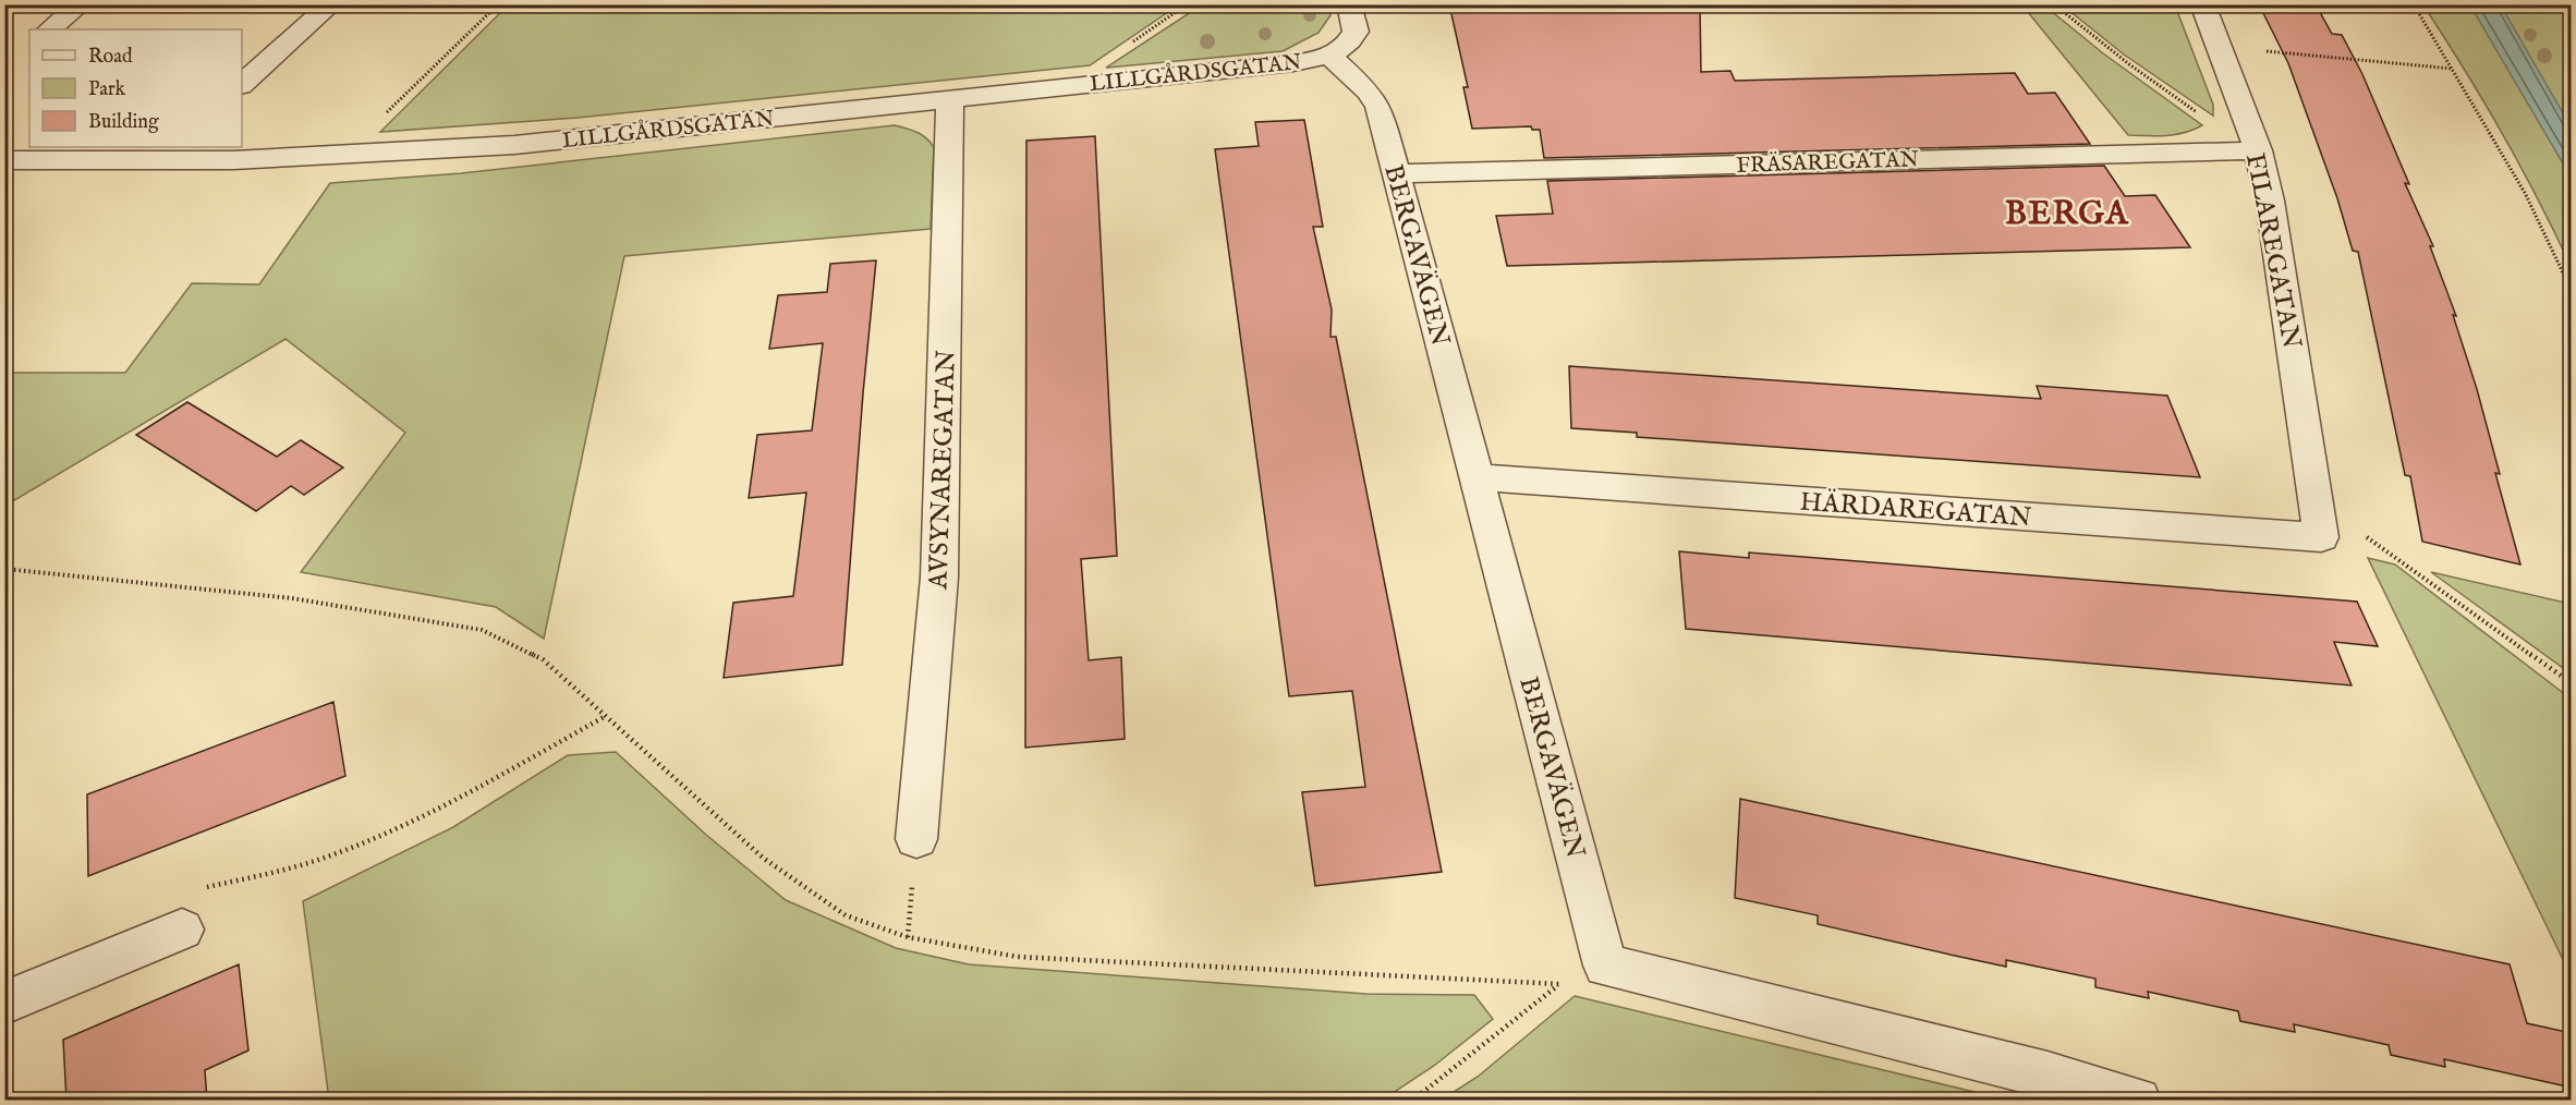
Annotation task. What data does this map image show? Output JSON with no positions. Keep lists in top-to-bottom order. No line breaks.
{"streets":{"street":["LILLGÅRDSGATAN","FRÄSAREGATAN","FILAREGATAN","BERGAVÄGEN","AVSYNAREGATAN","HÄRDAREGATAN"]},"crossings":[["LILLGÅRDSGATAN","BERGAVÄGEN"],["LILLGÅRDSGATAN","AVSYNAREGATAN"],["FRÄSAREGATAN","FILAREGATAN"],["FRÄSAREGATAN","BERGAVÄGEN"],["FILAREGATAN","HÄRDAREGATAN"],["BERGAVÄGEN","HÄRDAREGATAN"]],"districts":["BERGA"],"legend":["Road","Park","Building"]}
